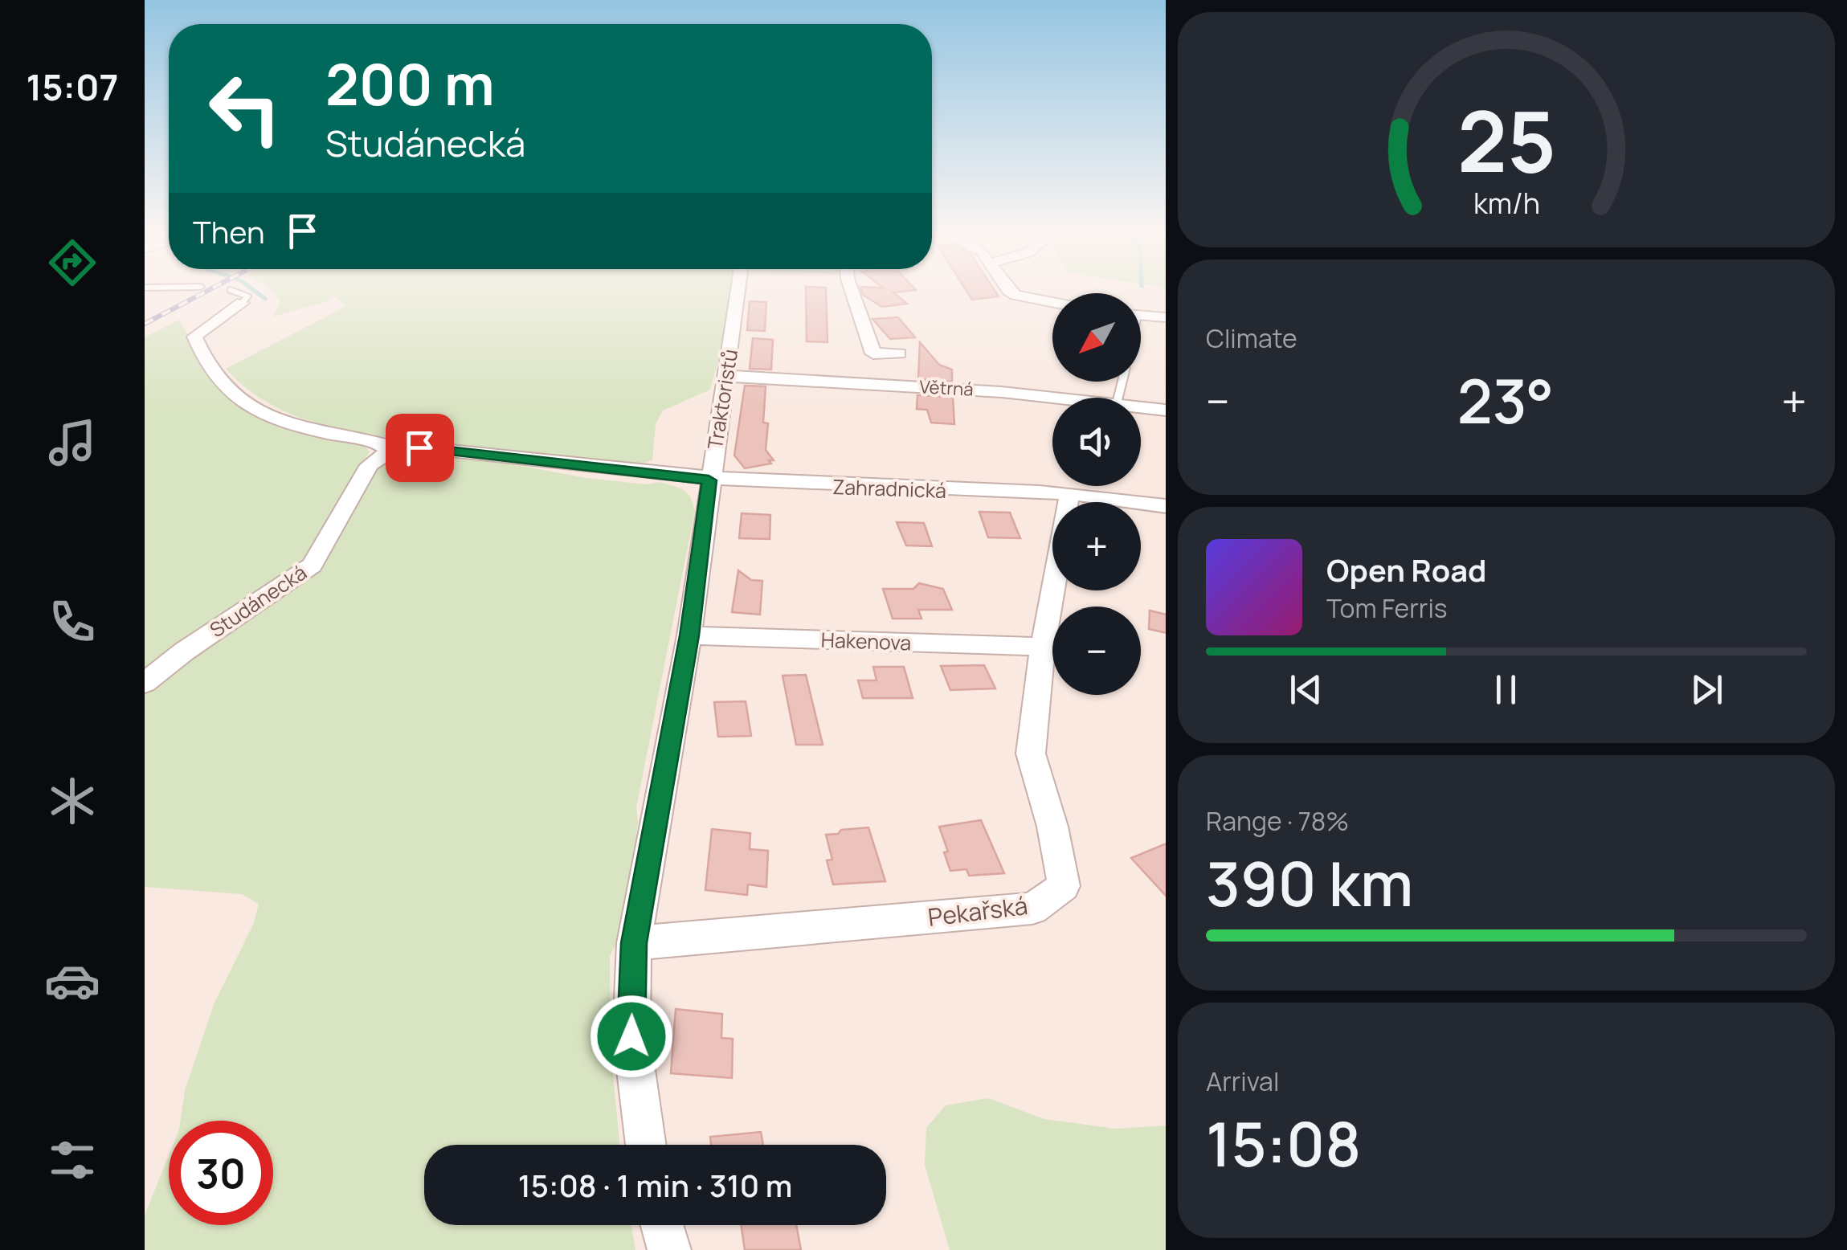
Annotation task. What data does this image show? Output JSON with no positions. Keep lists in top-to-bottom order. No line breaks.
{"streets":{"street":["Větrná","Traktoristů","Zahradnická","Studánecká","Hakenova","Pekařská"]},"crossings":[["Větrná","Traktoristů"],["Traktoristů","Zahradnická"],["Traktoristů","Hakenova"],["Traktoristů","Pekařská"],["Zahradnická","Pekařská"],["Hakenova","Pekařská"]],"north":"bottom left","page":{"tabs":"15:07","turn":["200 m","Studánecká"],"then":"Then","tile":["Climate",["Range · 78%","390 km"],["Arrival","15:08"]],"map_buttons":["+","−"],"heat":["−","23°","+"],"song":["Open Road","Tom Ferris"],"limit":"30","trip":"15:08 · 1 min · 310 m","gauge":["25","km/h"]}}
